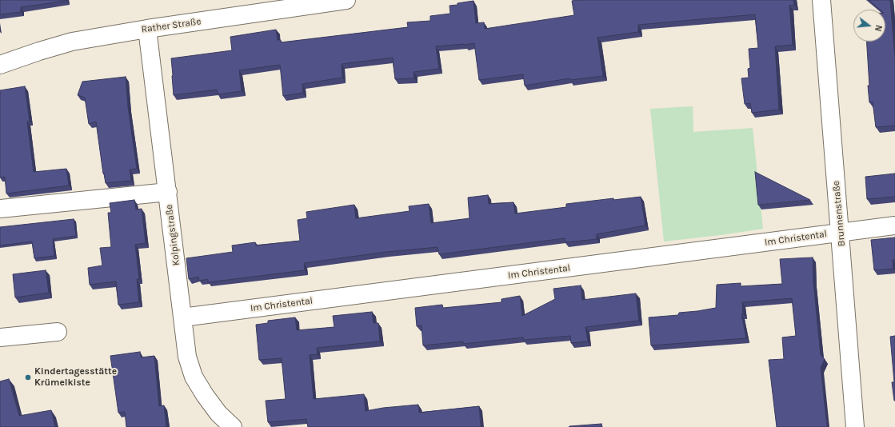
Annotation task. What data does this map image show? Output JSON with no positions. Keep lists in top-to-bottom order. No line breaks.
{"streets":{"street":["Rather Straße","Brunnenstraße","Kolpingstraße","Im Christental"]},"crossings":[["Rather Straße","Kolpingstraße"],["Brunnenstraße","Im Christental"],["Kolpingstraße","Im Christental"]],"places":["Kindertagesstätte Krümelkiste"],"north":"right"}
